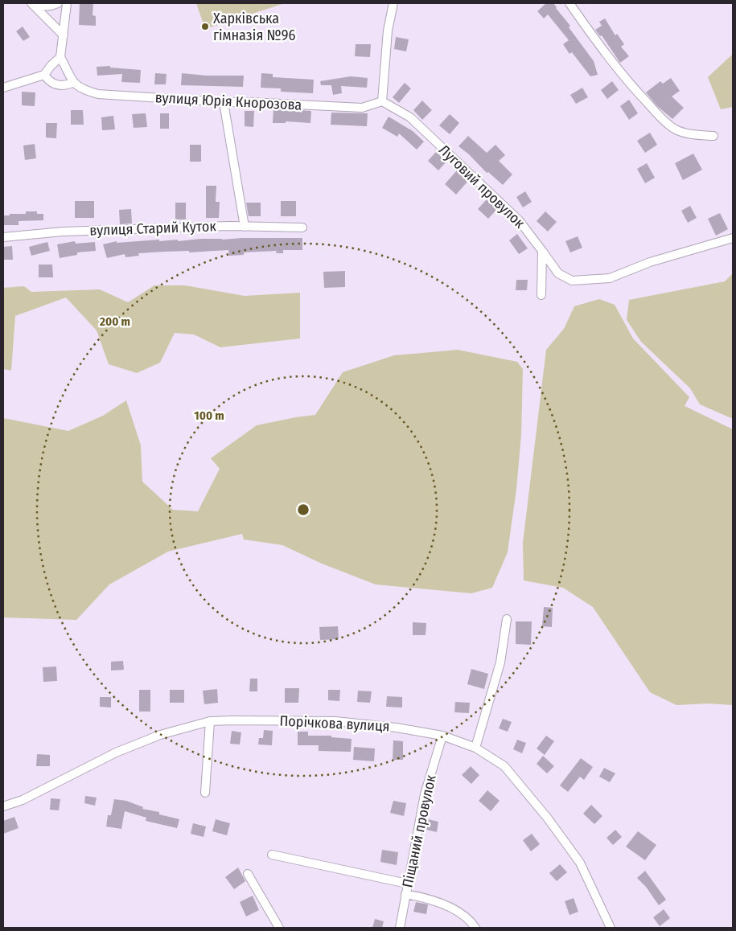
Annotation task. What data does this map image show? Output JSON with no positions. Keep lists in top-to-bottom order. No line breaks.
{"streets":{"street":["вулиця Юрія Кнорозова","Луговий провулок","вулиця Старий Куток","Порічкова вулиця","Піщаний провулок"]},"crossings":[["вулиця Юрія Кнорозова","Луговий провулок"],["Порічкова вулиця","Піщаний провулок"]],"places":["Харківська гімназія №96"],"rings":["200 m","100 m"]}
